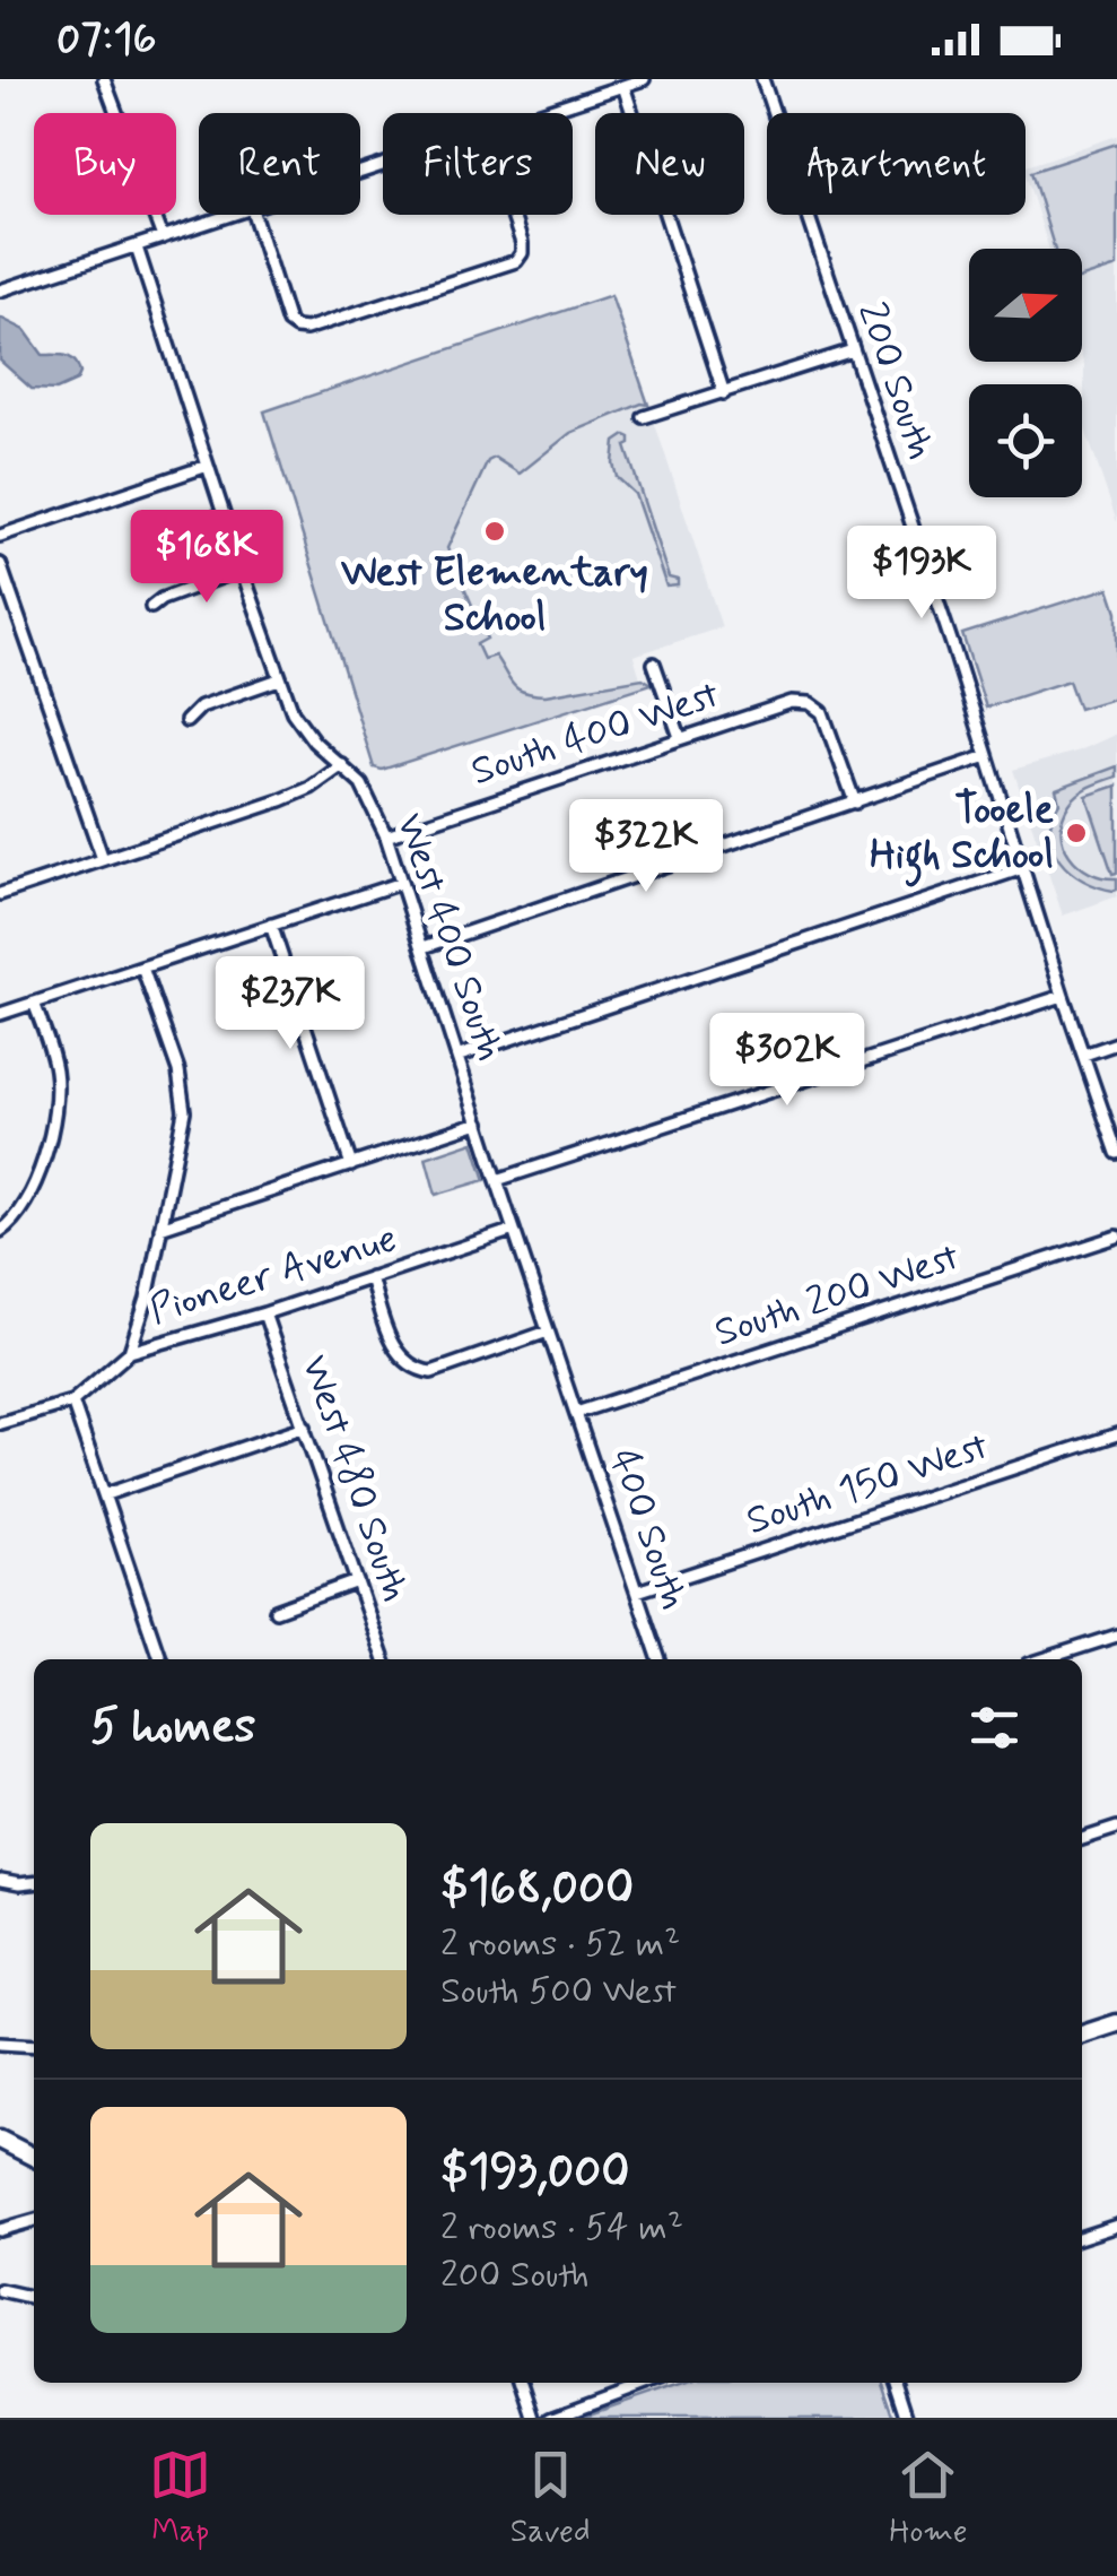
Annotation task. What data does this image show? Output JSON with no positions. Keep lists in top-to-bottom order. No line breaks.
{"streets":{"street":["200 South","South 400 West","West 400 South","Pioneer Avenue","South 200 West","West 480 South","South 150 West","400 South"]},"crossings":[["South 400 West","West 400 South"],["West 400 South","Pioneer Avenue"],["West 400 South","South 200 West"],["West 400 South","400 South"],["Pioneer Avenue","West 480 South"],["South 200 West","400 South"],["South 150 West","400 South"]],"places":["West Elementary School","Tooele High School"],"north":"right","page":{"status":"07:16","chip":["Buy","Rent","Filters","New","Apartment"],"price":["$168K","$193K","$322K","$237K","$302K"],"heading":"5 homes","list":[{"name":"$168,000","note":"2 rooms · 52 m² · South 500 West"},{"name":"$193,000","note":"2 rooms · 54 m² · 200 South"}],"tabs":["Map","Saved","Home"]}}
